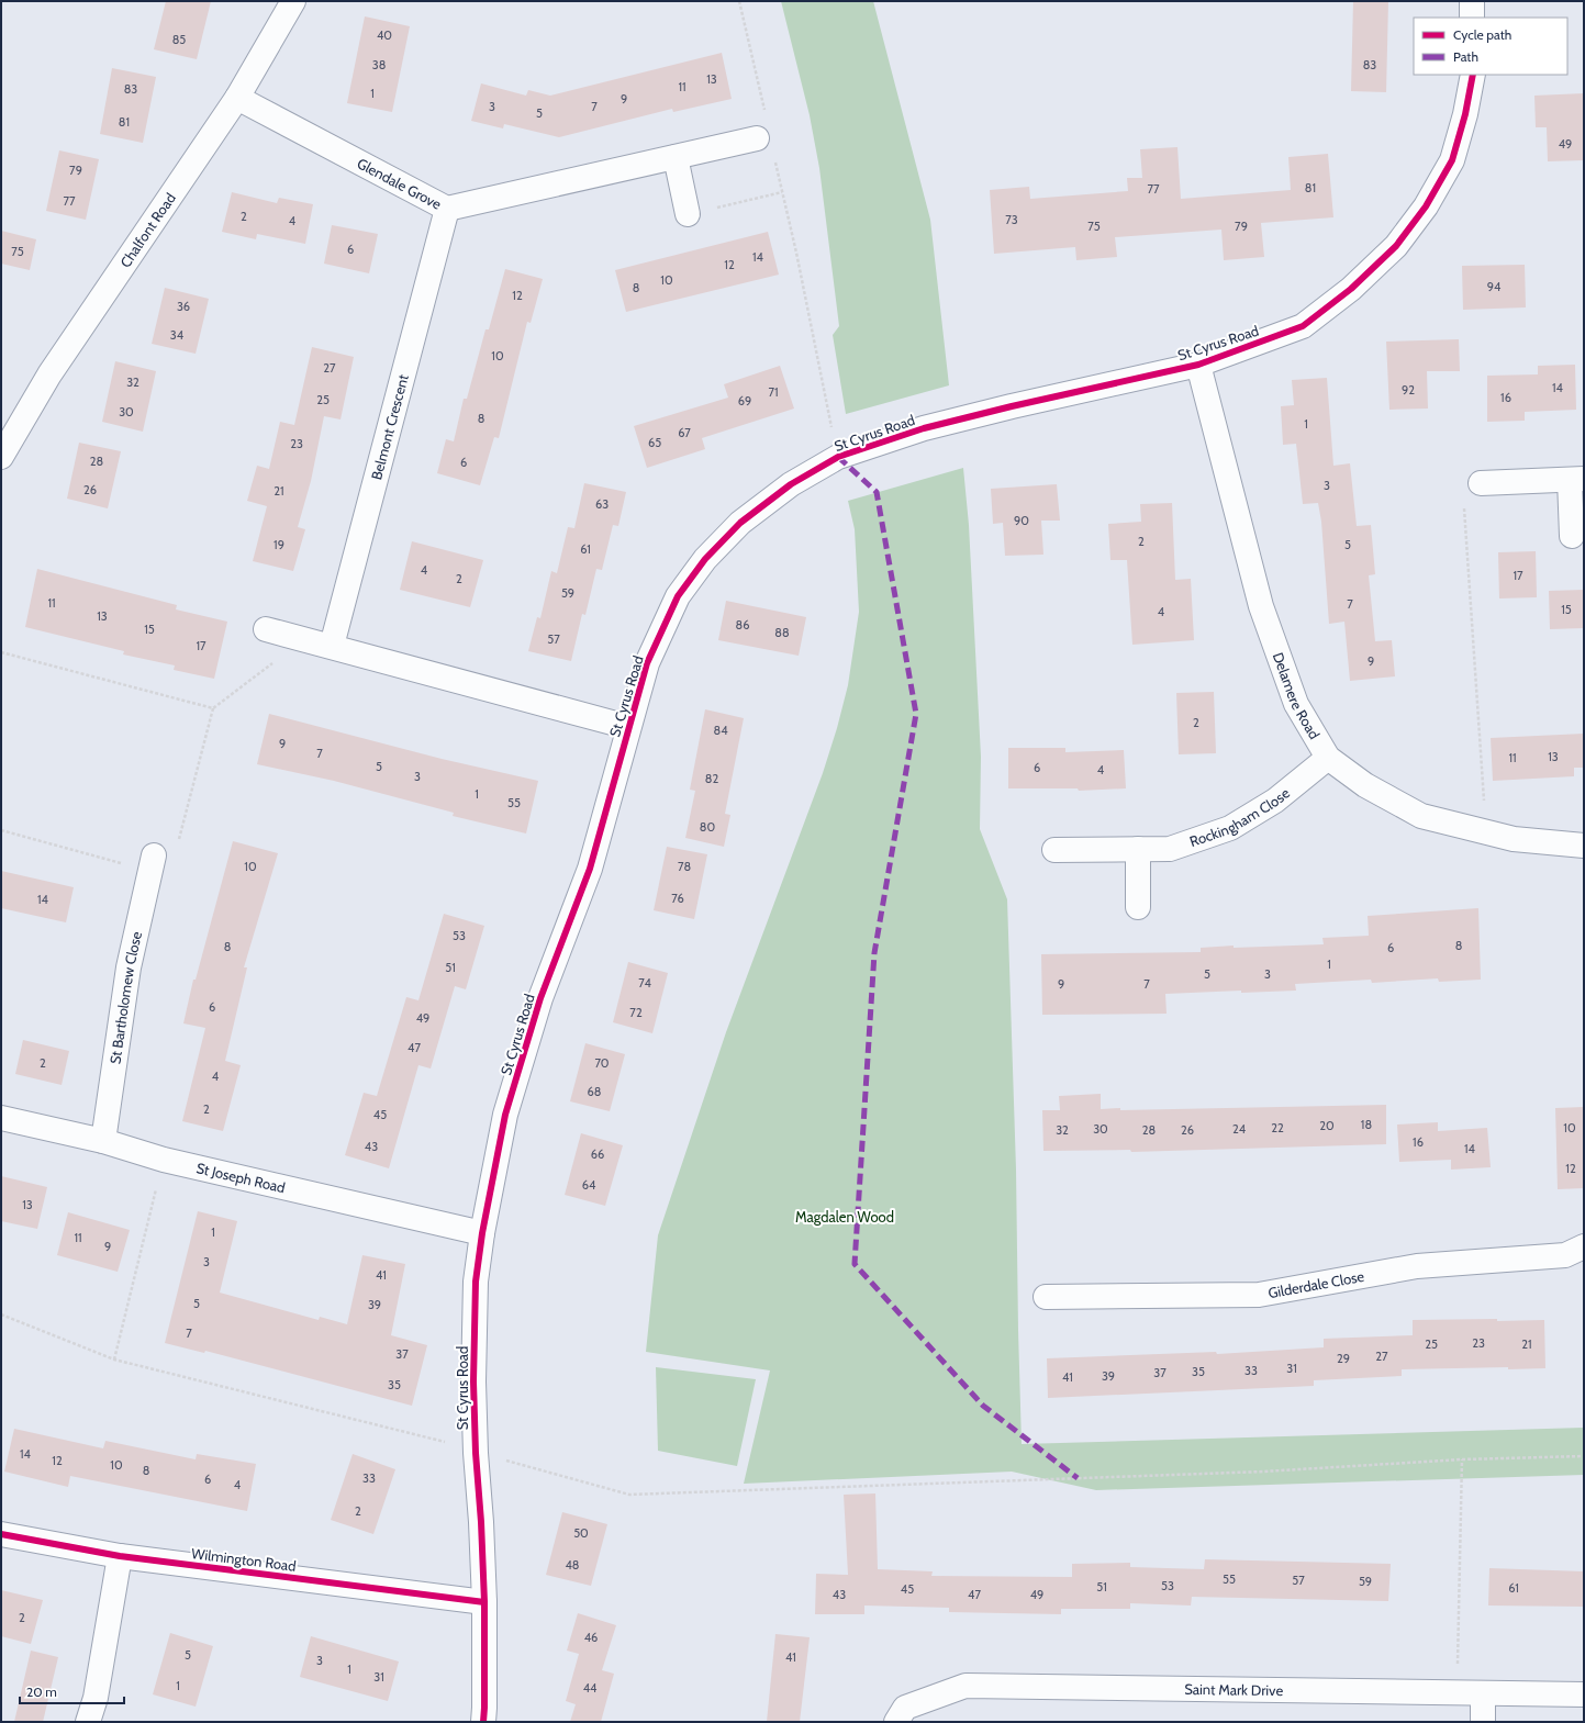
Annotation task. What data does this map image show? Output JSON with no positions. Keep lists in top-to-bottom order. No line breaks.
{"streets":{"street":["Glendale Grove","Chalfont Road","St Cyrus Road","Belmont Crescent","Delamere Road","Rockingham Close","St Bartholomew Close","St Joseph Road","Gilderdale Close","Wilmington Road","Saint Mark Drive"]},"crossings":[["Glendale Grove","Chalfont Road"],["Glendale Grove","Belmont Crescent"],["St Cyrus Road","Delamere Road"],["St Cyrus Road","St Joseph Road"],["St Cyrus Road","Wilmington Road"],["Delamere Road","Rockingham Close"],["St Bartholomew Close","St Joseph Road"]],"parks":["Magdalen Wood"],"house_numbers":["40","85","38","83","13","11","83","1","9","3","7","5","81","49","79","81","77","77","2","73","4","75","79","6","75","14","12","10","94","8","12","36","34","10","27","32","14","92","71","16","25","69","30","8","1","67","65","23","28","6","3","26","21","63","90","2","19","5","61","4","17","2","59","11","7","15","4","13","86","15","88","57","17","9","2","84","9","7","13","11","5","6","4","3","82","1","55","80","10","78","76","14","53","8","8","6","1","51","5","3","74","9","7","6","72","49","47","2","70","4","68","2","45","18","20","22","10","30","24","32","28","26","16","43","14","66","12","64","13","1","11","9","3","41","5","39","7","23","25","21","37","27","29","31","33","35","37","39","41","35","14","12","10","8","33","6","4","2","50","48","55","57","59","53","51","61","45","43","47","49","2","46","5","41","3","1","31","1","44"],"legend":["Cycle path","Path"],"scale_bar":"20 m"}
